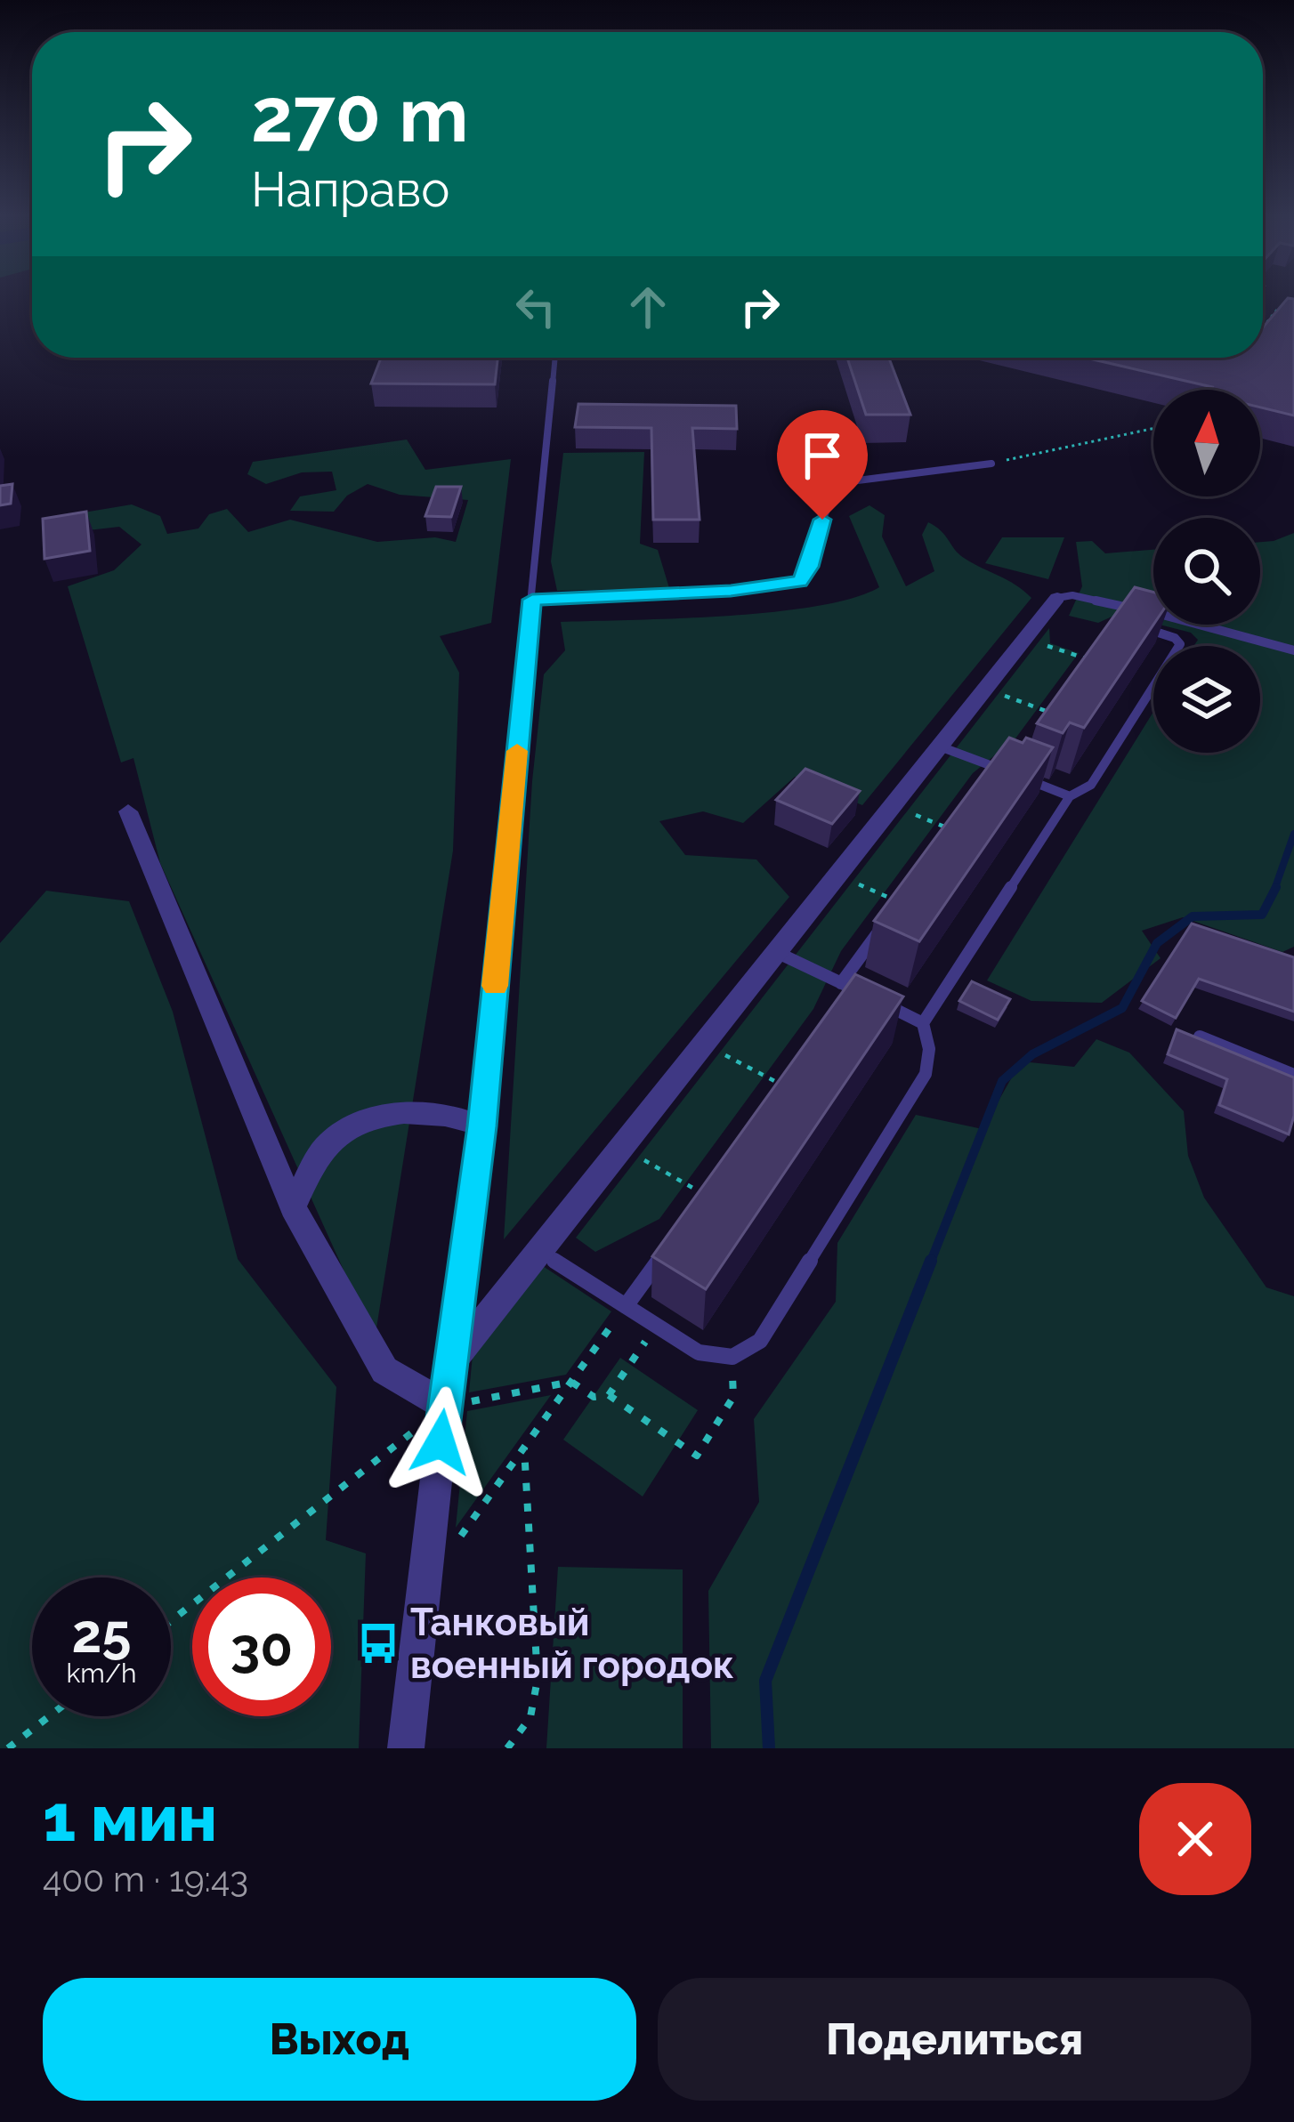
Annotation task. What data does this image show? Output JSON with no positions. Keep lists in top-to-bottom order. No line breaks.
{"places":{"bus stop":["Танковый военный городок"]},"north":"top","page":{"turn":["270 m","Направо"],"speed":"25 km/h","limit":"30","heading":["1 мин","400 m · 19:43"],"buttons":["Выход","Поделиться"]}}
